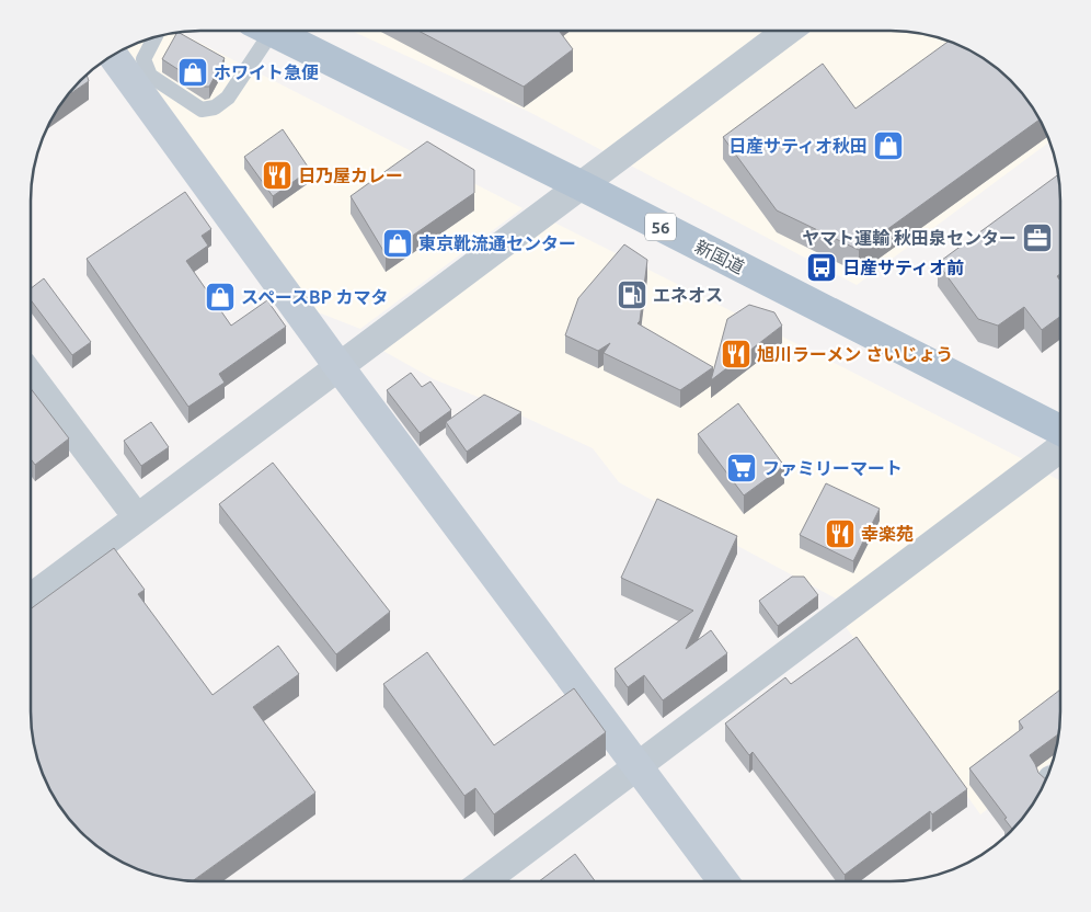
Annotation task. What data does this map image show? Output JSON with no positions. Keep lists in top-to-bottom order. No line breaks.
{"streets":{"main road":["56","新国道"]},"places":{"shop":["ホワイト急便","日産サティオ秋田","東京靴流通センター","スペースBP カマタ"],"restaurant":["日乃屋カレー","旭川ラーメン さいじょう","幸楽苑"],"office":["ヤマト運輸 秋田泉センター"],"bus stop":["日産サティオ前"],"fuel station":["エネオス"],"supermarket":["ファミリーマート"]}}
